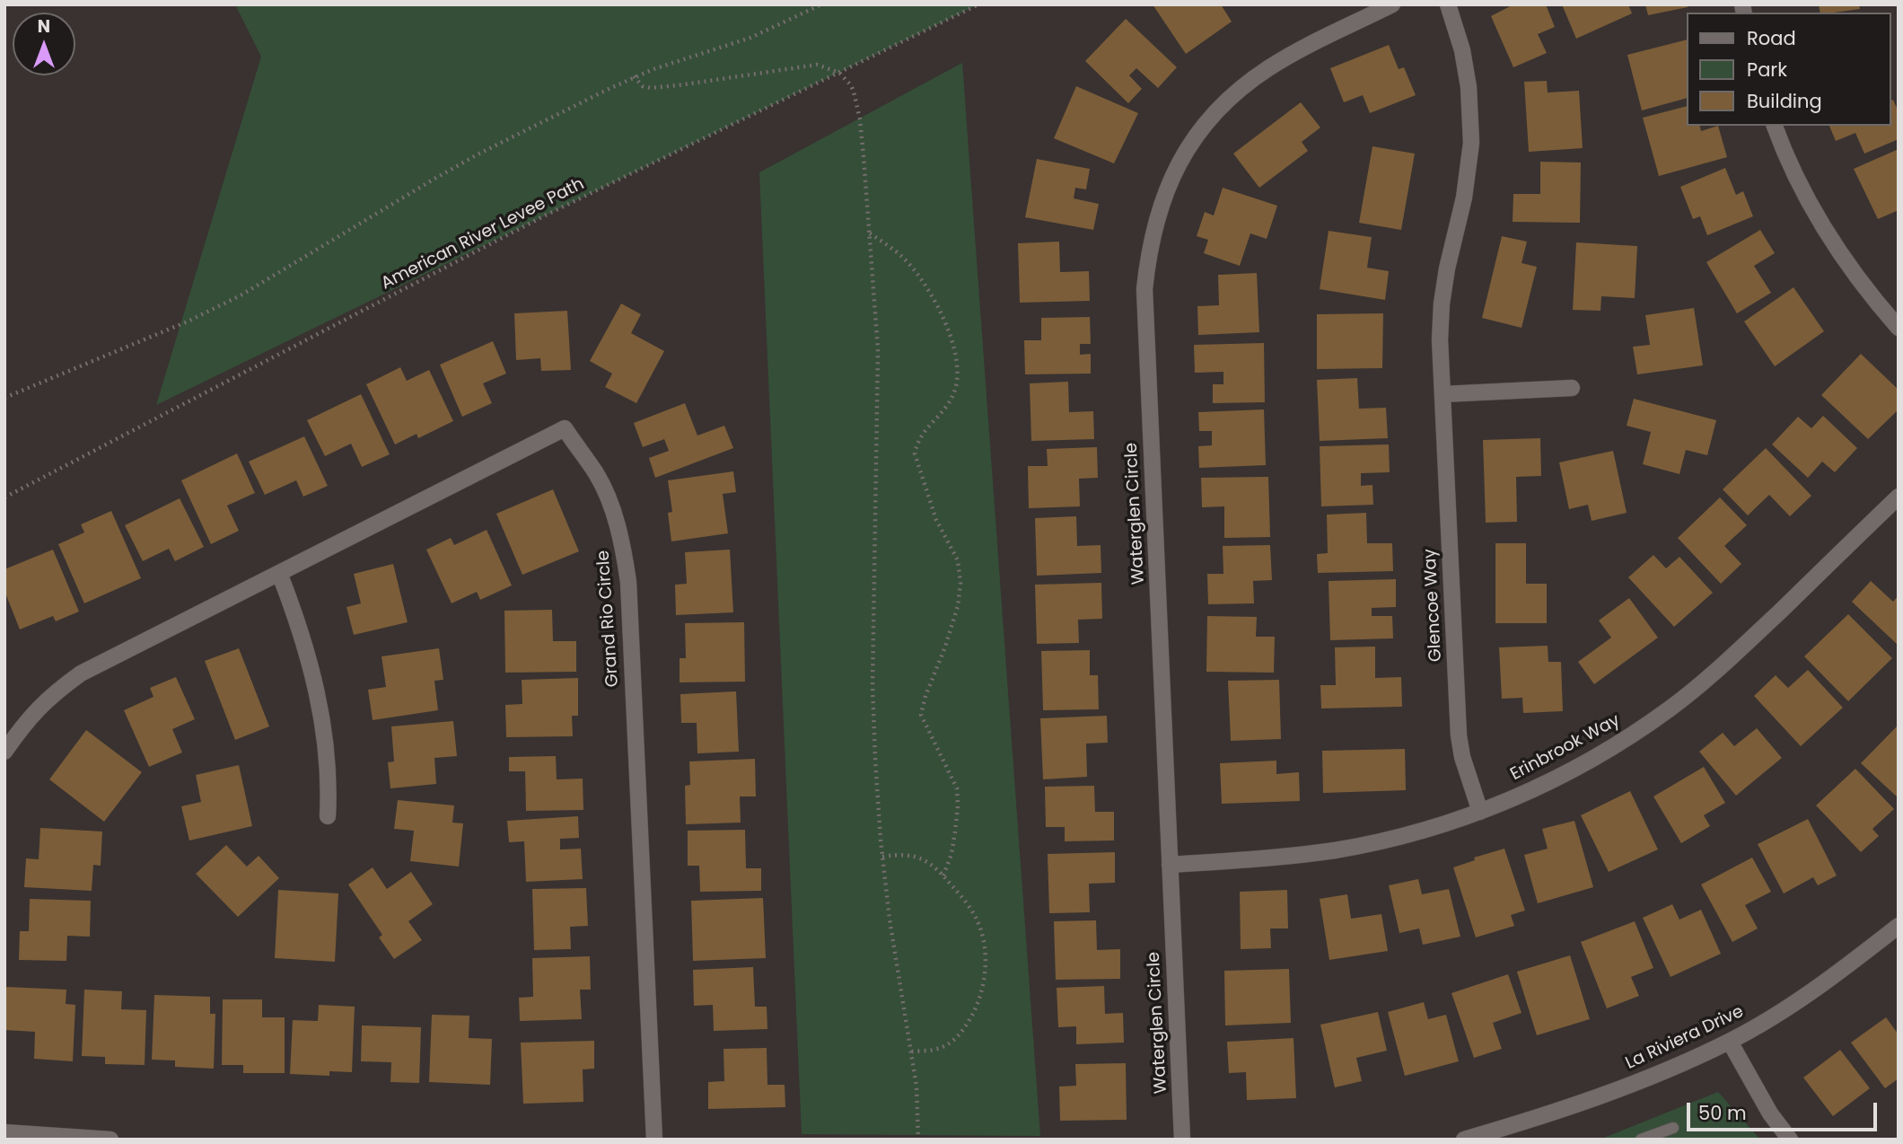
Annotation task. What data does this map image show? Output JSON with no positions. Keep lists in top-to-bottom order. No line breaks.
{"streets":{"street":["Waterglen Circle","Glencoe Way","Grand Rio Circle","Erinbrook Way","La Riviera Drive"],"path":["American River Levee Path"]},"crossings":[["Waterglen Circle","Erinbrook Way"],["Glencoe Way","Erinbrook Way"]],"legend":["Road","Park","Building"],"scale_bar":"50 m","north":"top"}
